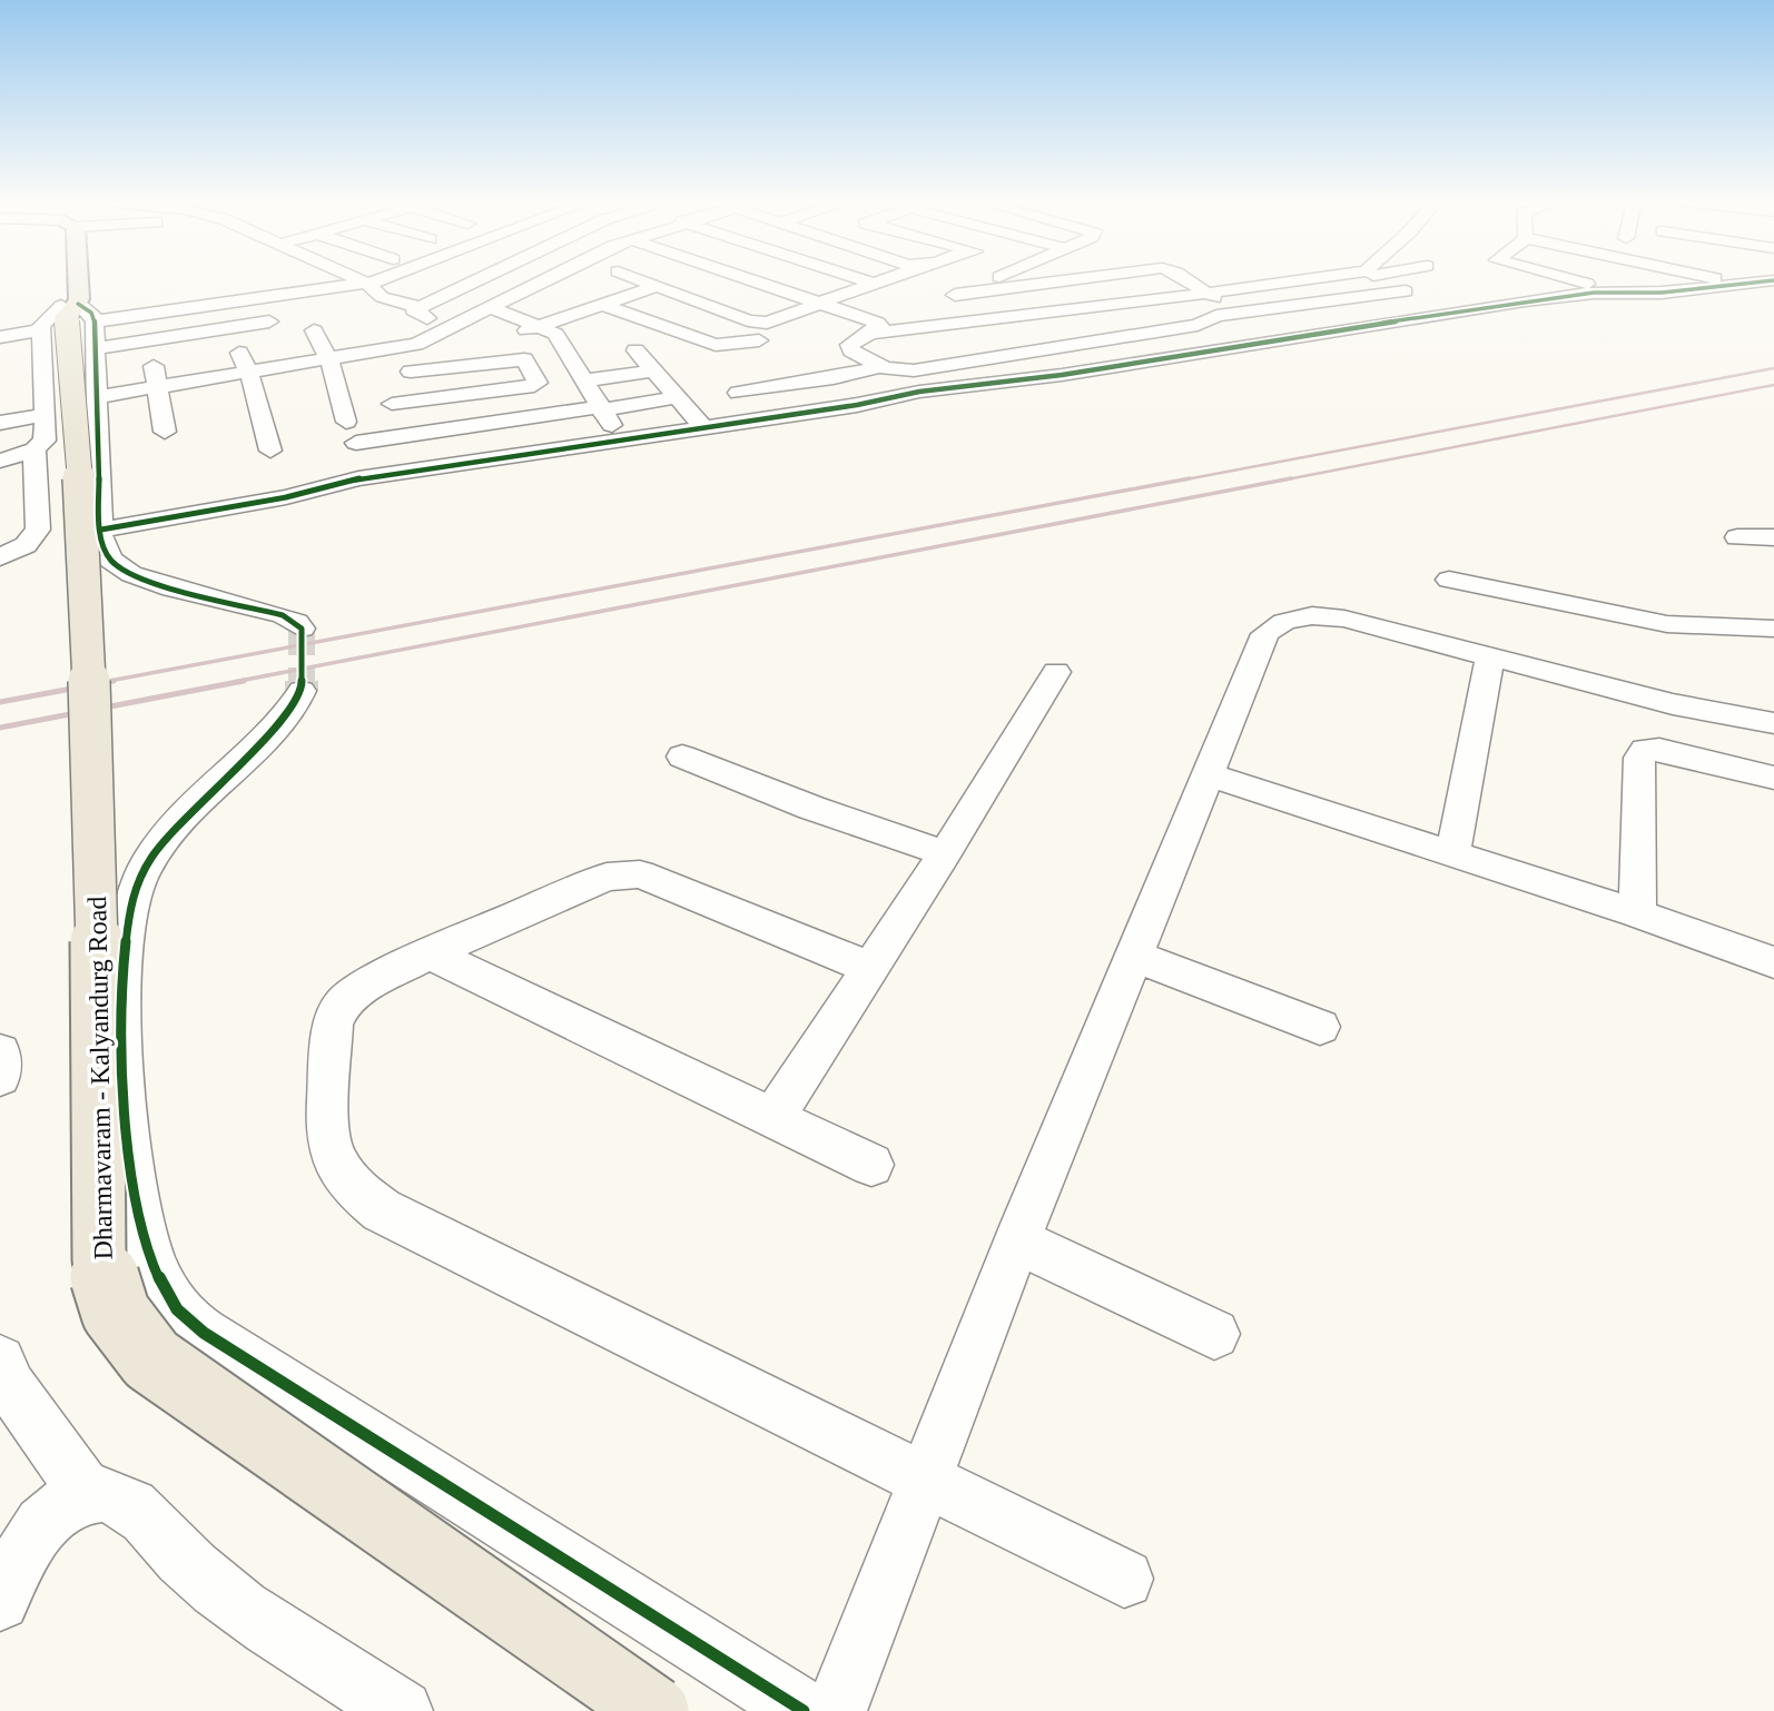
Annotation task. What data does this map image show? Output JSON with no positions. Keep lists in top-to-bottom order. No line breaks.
{"streets":{"main road":["Dharmavaram - Kalyandurg Road"]}}
